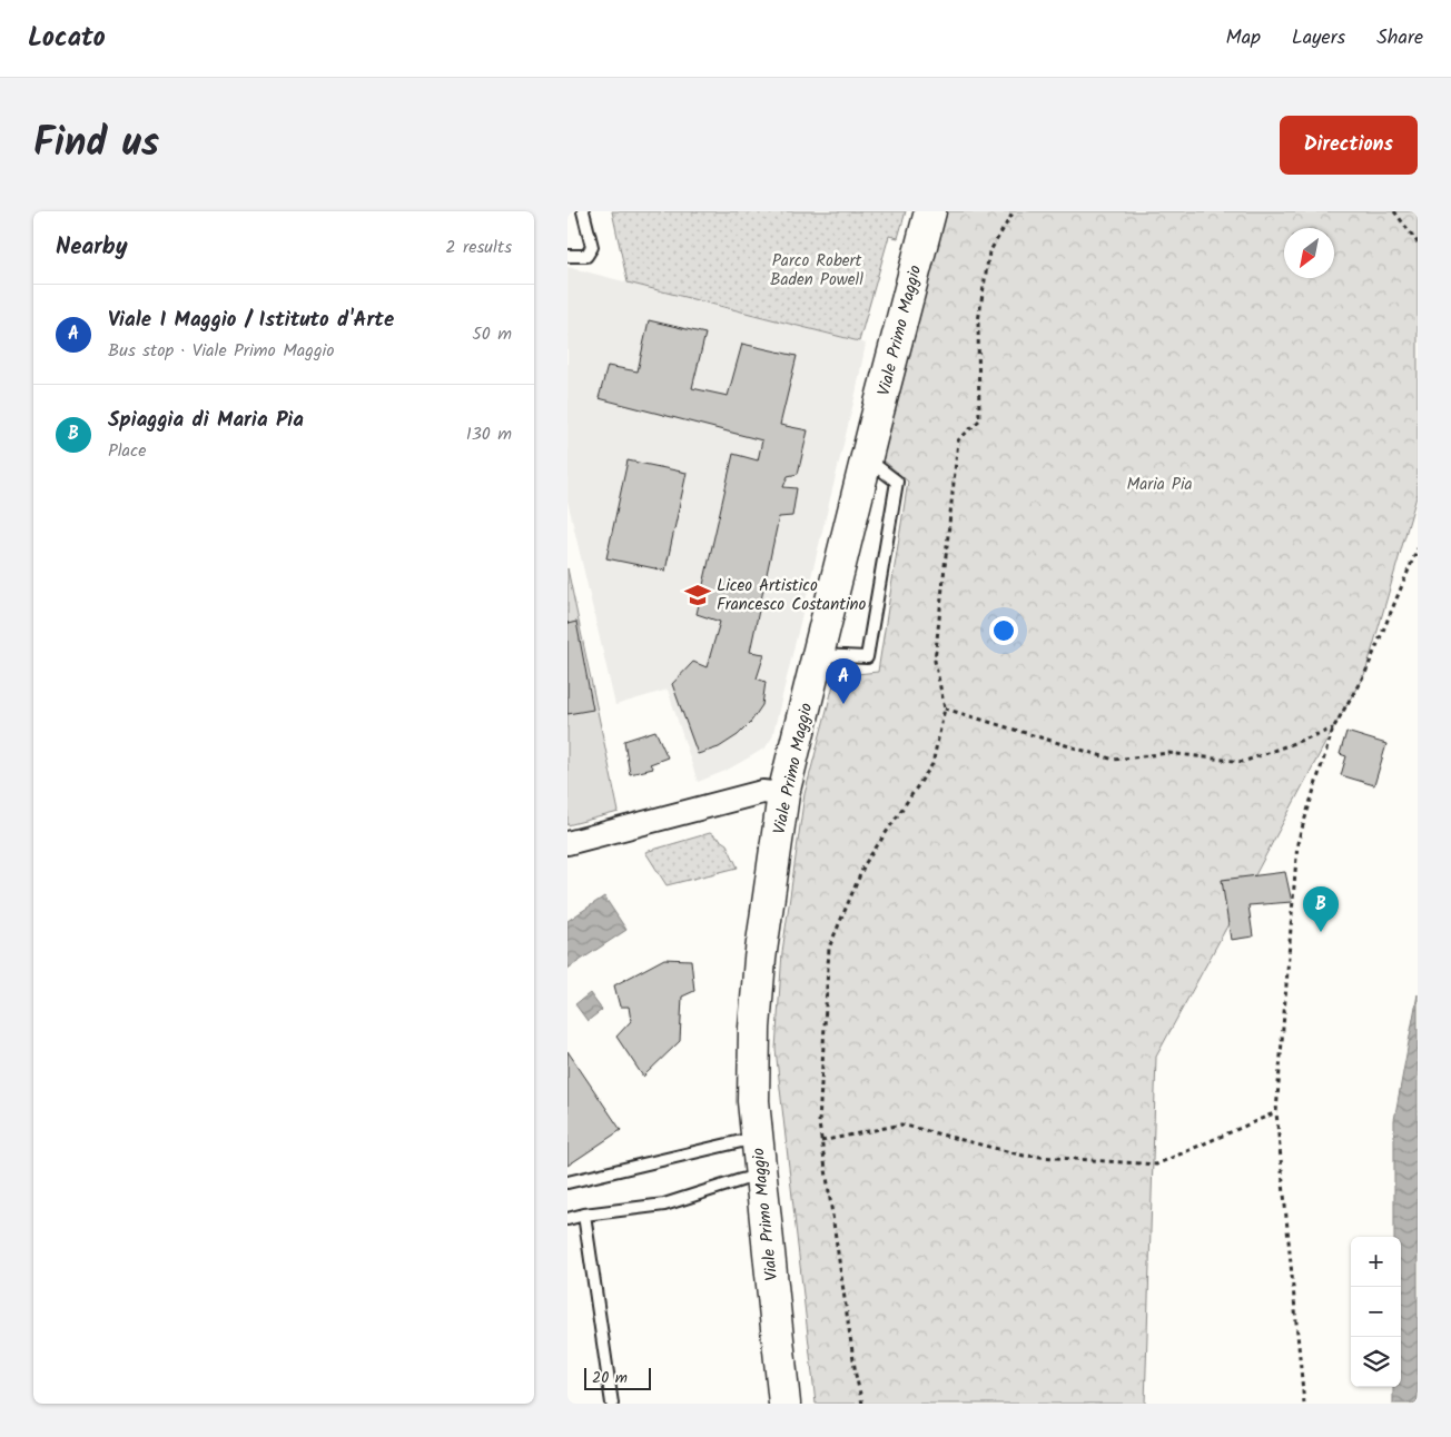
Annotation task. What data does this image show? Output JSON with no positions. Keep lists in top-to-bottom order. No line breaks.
{"streets":{"street":["Viale Primo Maggio"]},"parks":["Parco Robert Baden Powell","Maria Pia"],"places":{"school or university":["Liceo Artistico Francesco Costantino"]},"scale_bar":"20 m","north":"bottom left","page":{"header":"Locato","nav":["Map","Layers","Share"],"title":"Find us","buttons":"Directions","heading":["Nearby","2 results"],"list":[{"mark":"A","name":"Viale I Maggio / Istituto d'Arte","note":"Bus stop · Viale Primo Maggio","value":"50 m"},{"mark":"B","name":"Spiaggia di Maria Pia","note":"Place","value":"130 m"}],"pins":["A","B"],"map_buttons":["+","−"],"scale":"20 m"}}
